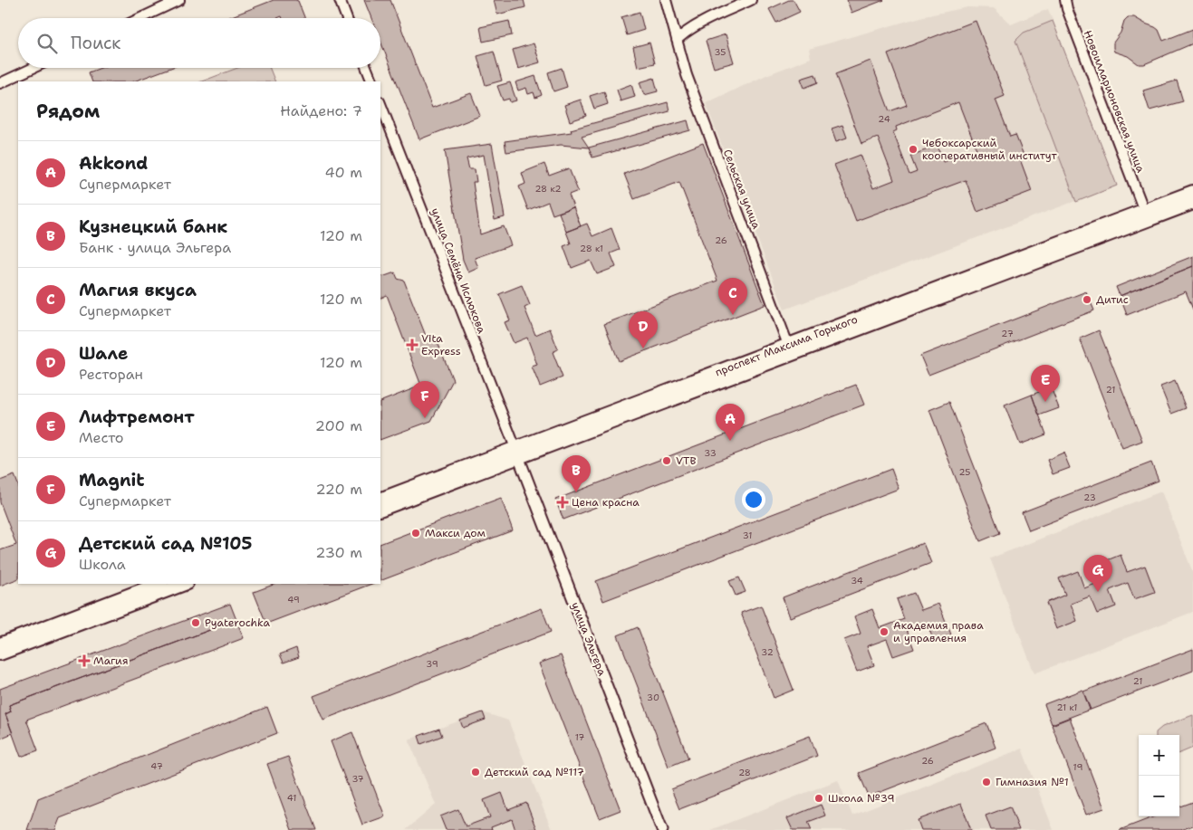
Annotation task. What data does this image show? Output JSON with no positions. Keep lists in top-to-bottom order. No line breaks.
{"streets":{"main road":["проспект Максима Горького"],"street":["Новоилларионовская улица","Сельская улица","улица Семёна Ислюкова","улица Эльгера"]},"crossings":[["Новоилларионовская улица","проспект Максима Горького"],["Сельская улица","проспект Максима Горького"],["улица Семёна Ислюкова","проспект Максима Горького"],["улица Семёна Ислюкова","улица Эльгера"],["проспект Максима Горького","улица Эльгера"]],"places":{"other":["Чебоксарский кооперативный институт","Дитис","VTB","Макси дом","Pyaterochka","Академия права и управления","Детский сад №117","Гимназия №1","Школа №39"],"health":["Vita Express","Цена красна","Магия"]},"house_numbers":["35","24","28 к2","26","28 к1","27","21","33","25","23","31","34","49","32","39","21","30","21 к1","17","26","47","19","28","37","41"],"page":{"search":"Поиск","heading":["Рядом","Найдено: 7"],"list":[{"mark":"A","name":"Akkond","note":"Супермаркет","value":"40 m"},{"mark":"B","name":"Кузнецкий банк","note":"Банк · улица Эльгера","value":"120 m"},{"mark":"C","name":"Магия вкуса","note":"Супермаркет","value":"120 m"},{"mark":"D","name":"Шале","note":"Ресторан","value":"120 m"},{"mark":"E","name":"Лифтремонт","note":"Место","value":"200 m"},{"mark":"F","name":"Magnit","note":"Супермаркет","value":"220 m"},{"mark":"G","name":"Детский сад №105","note":"Школа","value":"230 m"}],"pins":["C","D","E","F","A","B","G"],"map_buttons":["+","−"]}}
